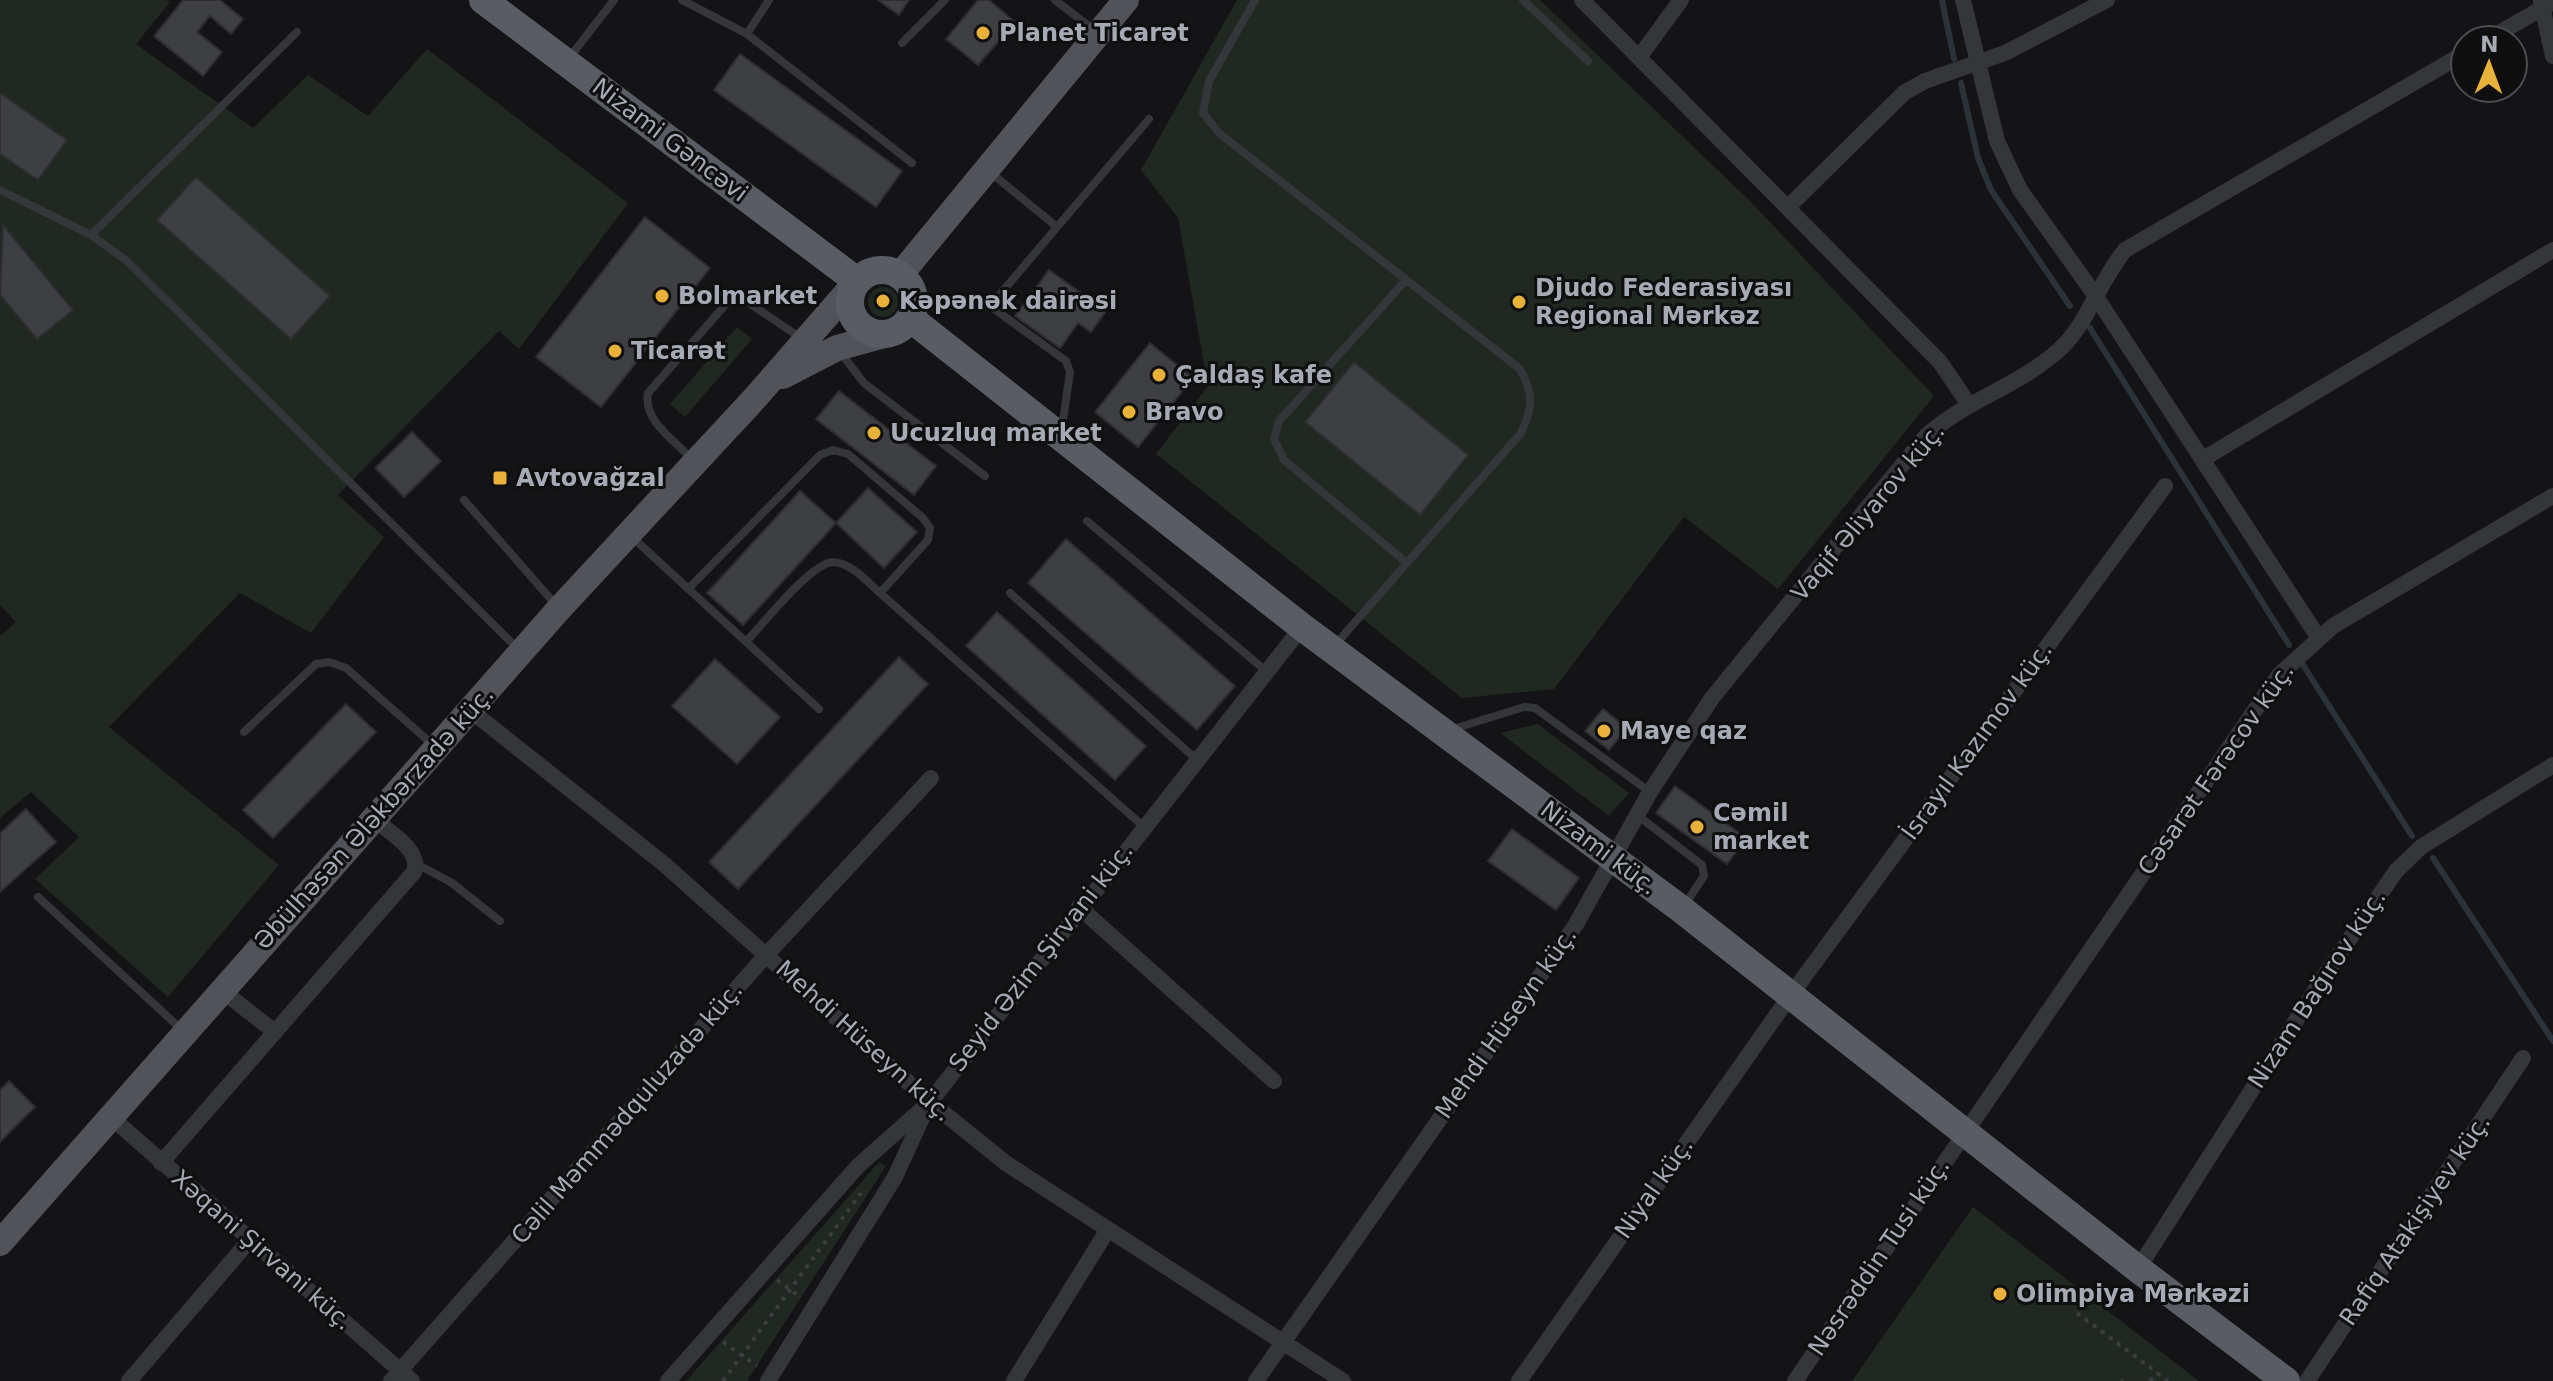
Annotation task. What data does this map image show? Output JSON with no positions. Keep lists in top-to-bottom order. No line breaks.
{"streets":{"highway":["Nizami Gəncəvi","Nizami küç."],"main road":["Əbülhəsən Ələkbərzadə küç."],"street":["Vaqif Əliyarov küç.","İsrayıl Kazımov küç.","Cəsarət Fərəcov küç.","Seyid Əzim Şirvani küç.","Nizam Bağırov küç.","Mehdi Hüseyn küç.","Cəlil Məmmədquluzadə küç.","Niyal küç.","Rafiq Atakişiyev küç.","Xəqani Şirvani küç.","Nəsrəddin Tusi küç."]},"crossings":[["Vaqif Əliyarov küç.","Nizami küç."],["Vaqif Əliyarov küç.","Mehdi Hüseyn küç."],["İsrayıl Kazımov küç.","Nizami küç."],["İsrayıl Kazımov küç.","Niyal küç."],["Cəsarət Fərəcov küç.","Nizami küç."],["Cəsarət Fərəcov küç.","Nəsrəddin Tusi küç."],["Əbülhəsən Ələkbərzadə küç.","Mehdi Hüseyn küç."],["Əbülhəsən Ələkbərzadə küç.","Xəqani Şirvani küç."],["Nizami küç.","Seyid Əzim Şirvani küç."],["Nizami küç.","Nizam Bağırov küç."],["Nizami küç.","Mehdi Hüseyn küç."],["Nizami küç.","Niyal küç."],["Nizami küç.","Nəsrəddin Tusi küç."],["Seyid Əzim Şirvani küç.","Mehdi Hüseyn küç."],["Mehdi Hüseyn küç.","Cəlil Məmmədquluzadə küç."],["Cəlil Məmmədquluzadə küç.","Xəqani Şirvani küç."]],"places":{"other":["Planet Ticarət","Bolmarket","Kəpənək dairəsi","Djudo Federasiyası Regional Mərkəz","Ticarət","Çaldaş kafe","Bravo","Ucuzluq market","Maye qaz","Cəmil market","Olimpiya Mərkəzi"],"transit":["Avtovağzal"]},"north":"top"}
